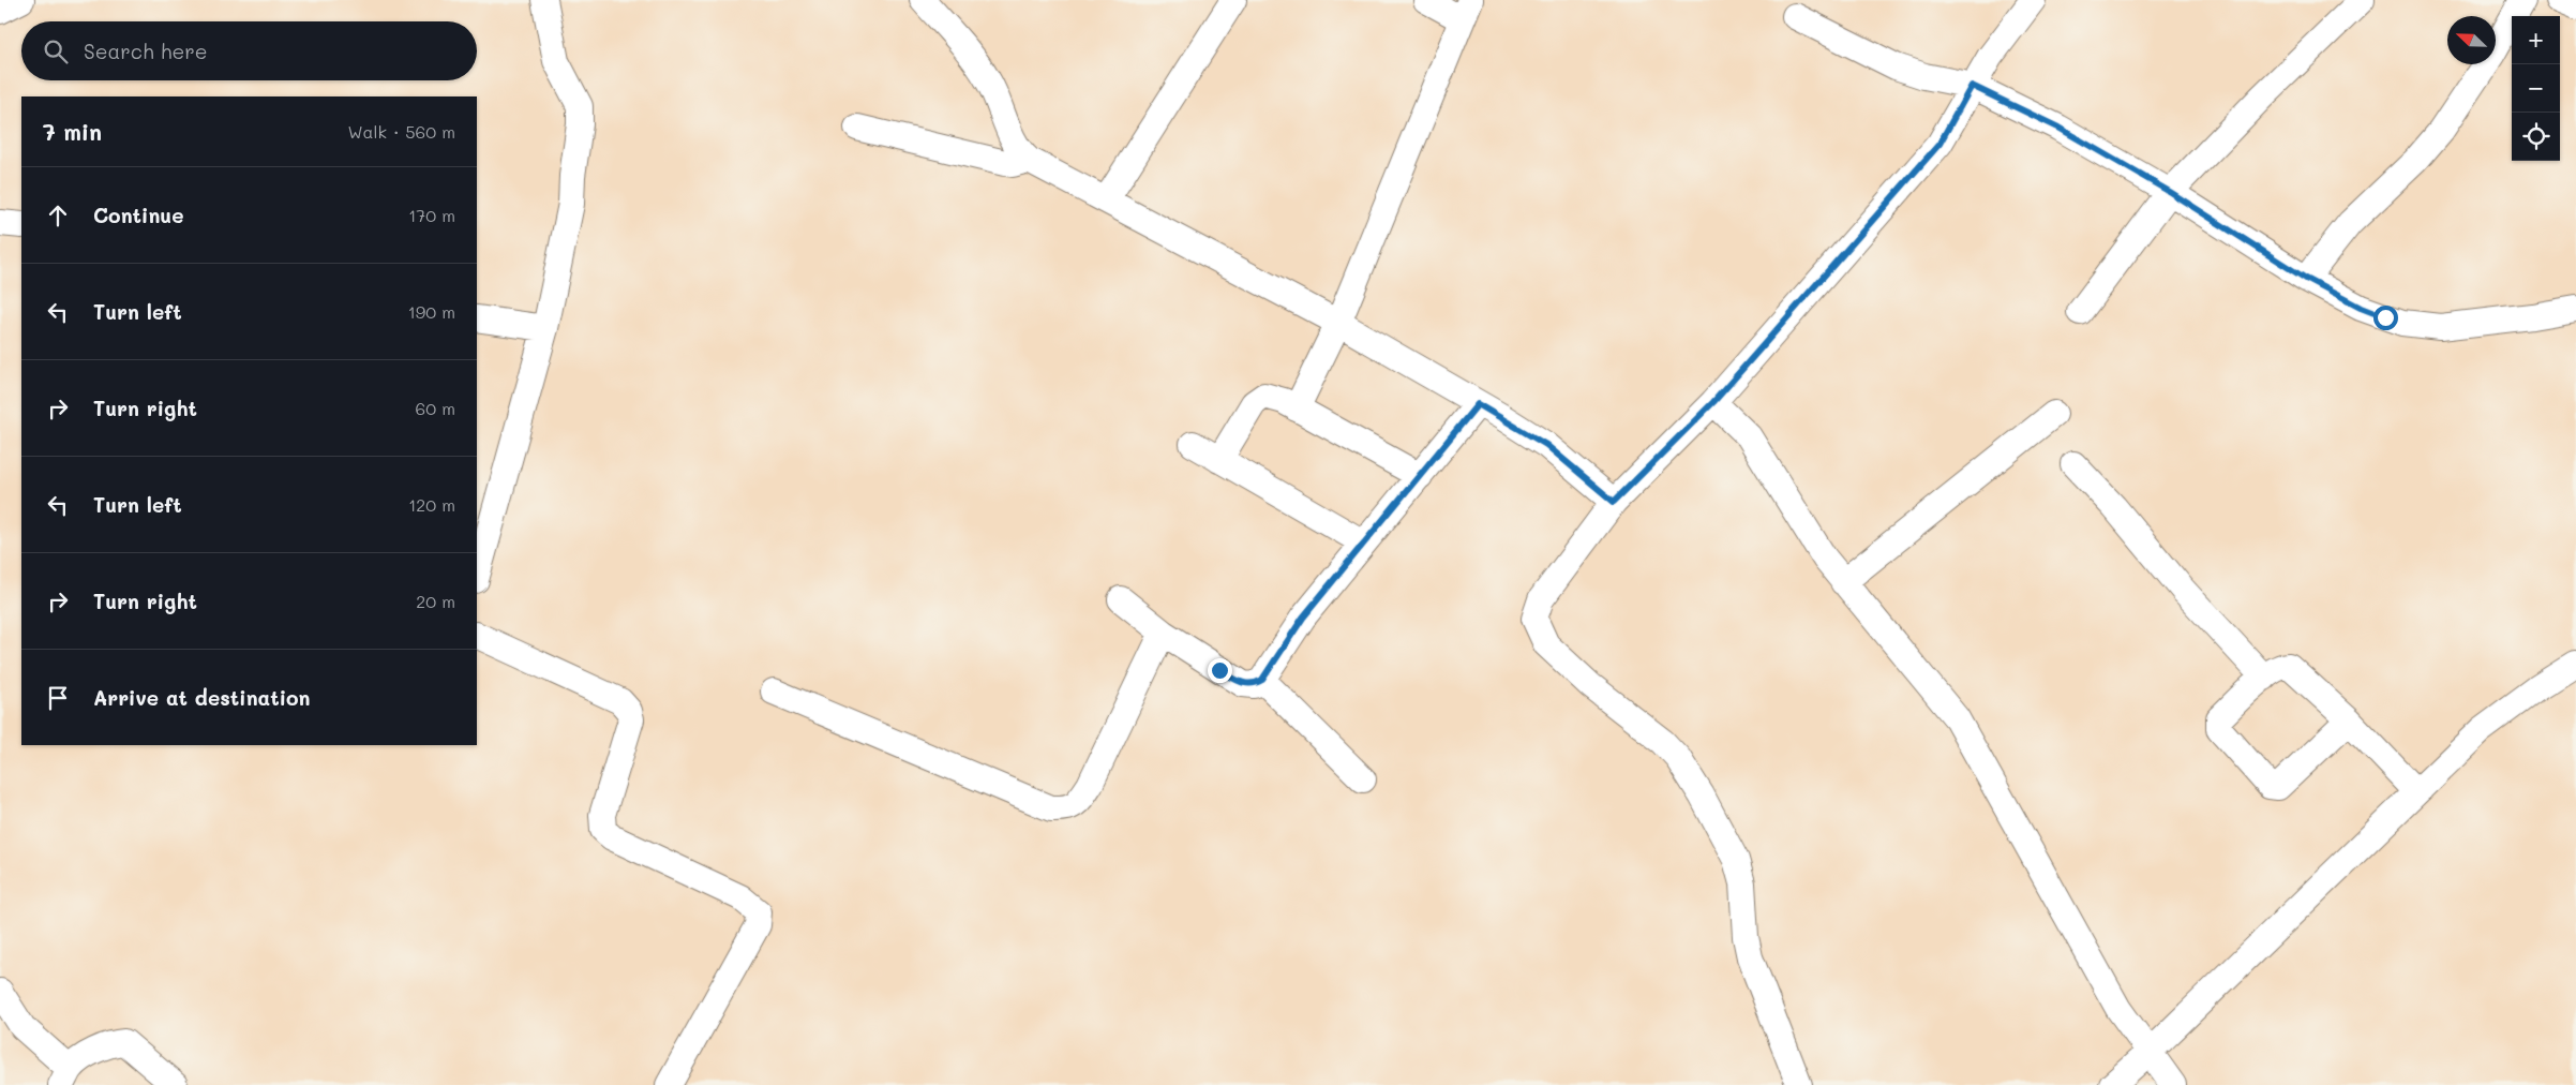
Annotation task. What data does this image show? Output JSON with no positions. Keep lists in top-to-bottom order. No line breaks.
{"north":"top left","page":{"map_buttons":["+","−"],"search":"Search here","heading":["7 min","Walk · 560 m"],"list":[["Continue","170 m"],["Turn left","190 m"],["Turn right","60 m"],["Turn left","120 m"],["Turn right","20 m"],"Arrive at destination"]}}
